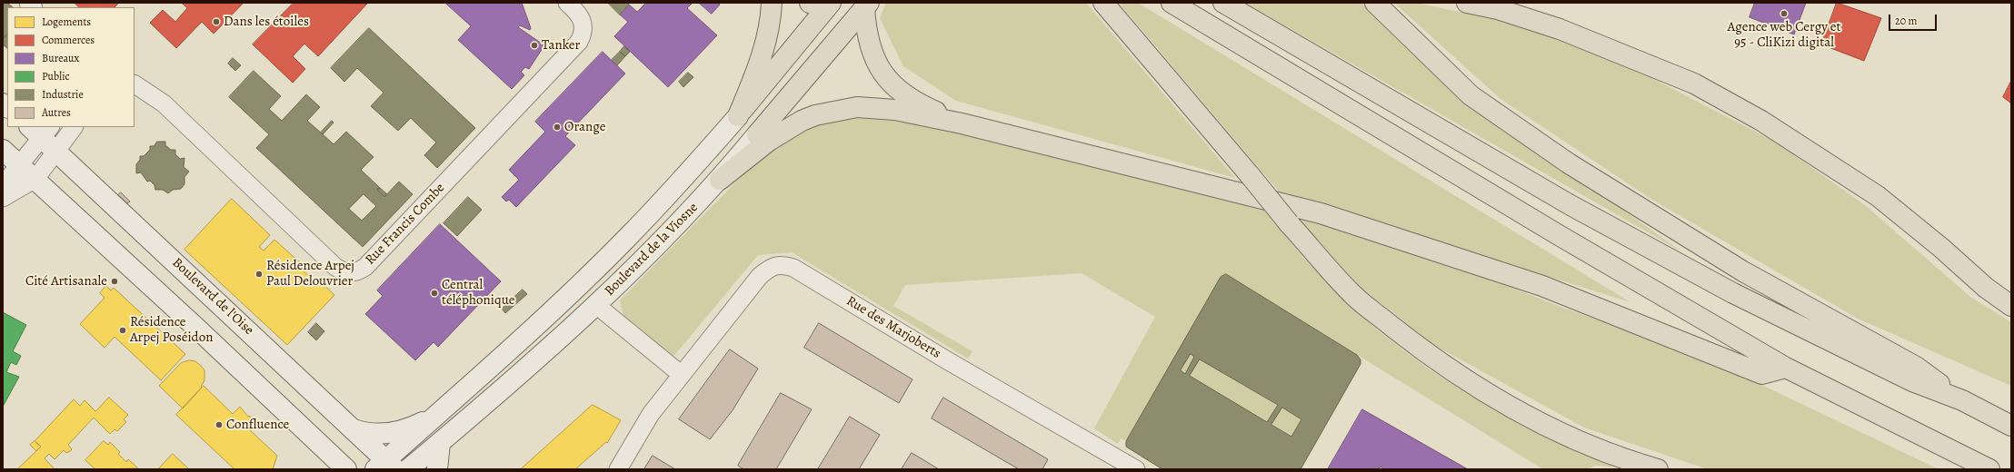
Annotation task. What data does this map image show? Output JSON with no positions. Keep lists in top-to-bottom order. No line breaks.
{"streets":{"main road":["Boulevard de la Viosne","Boulevard de l'Oise"],"street":["Rue Francis Combe","Rue des Marjoberts"]},"crossings":[["Boulevard de la Viosne","Boulevard de l'Oise"]],"places":["Agence web Cergy et 95 - CliKizi digital","Dans les étoiles","Tanker","Orange","Résidence Arpej Paul Delouvrier","Cité Artisanale","Central téléphonique","Résidence Arpej Poséidon","Confluence"],"legend":["Logements","Commerces","Bureaux","Public","Industrie","Autres"],"scale_bar":"20 m"}
